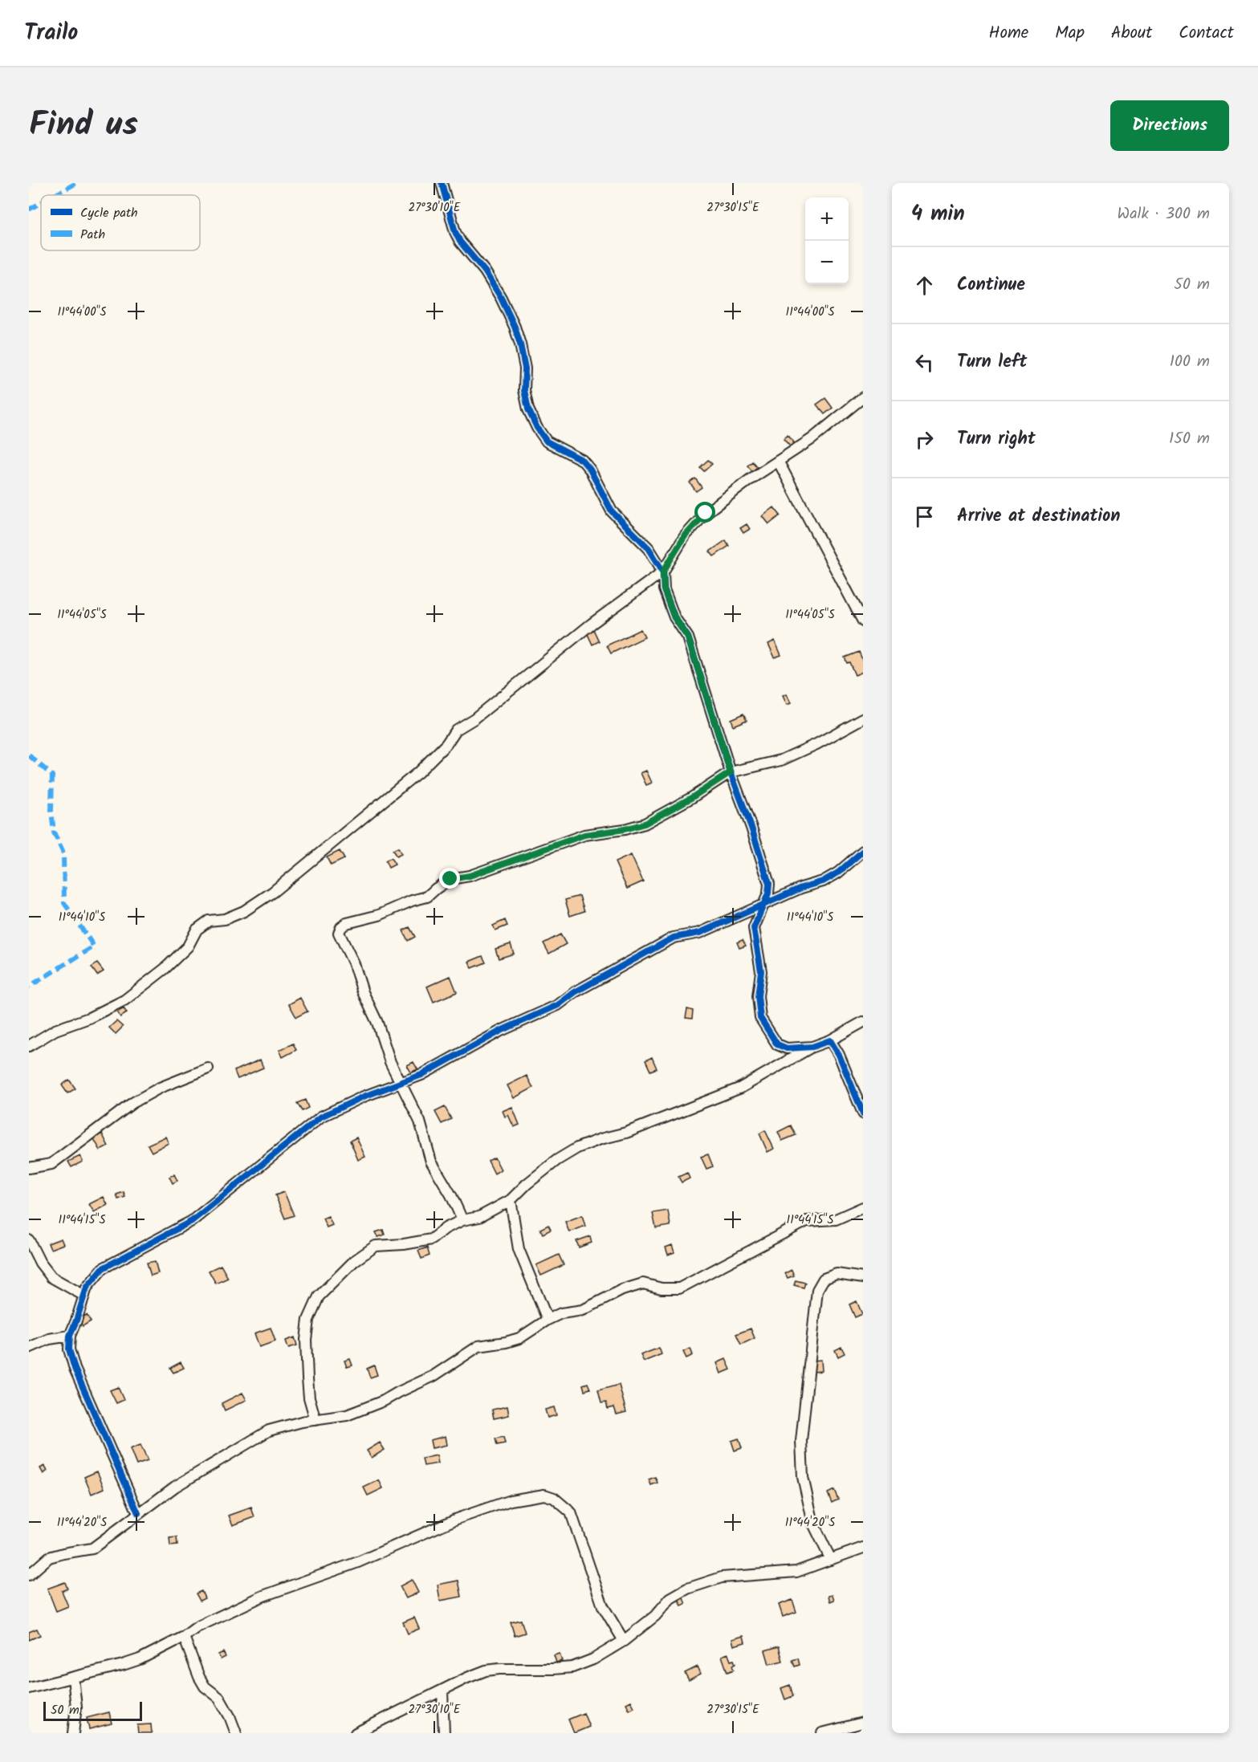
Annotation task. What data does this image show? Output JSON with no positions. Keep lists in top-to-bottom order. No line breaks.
{"legend":["Cycle path","Path"],"scale_bar":"50 m","page":{"header":"Trailo","nav":["Home","Map","About","Contact"],"title":"Find us","buttons":"Directions","heading":["4 min","Walk · 300 m"],"map_buttons":["+","−"],"list":[["Continue","50 m"],["Turn left","100 m"],["Turn right","150 m"],"Arrive at destination"],"scale":"50 m"},"coordinates":["27°30'10\"E","27°30'15\"E","11°44'00\"S","11°44'05\"S","11°44'10\"S","11°44'15\"S","11°44'20\"S"]}
